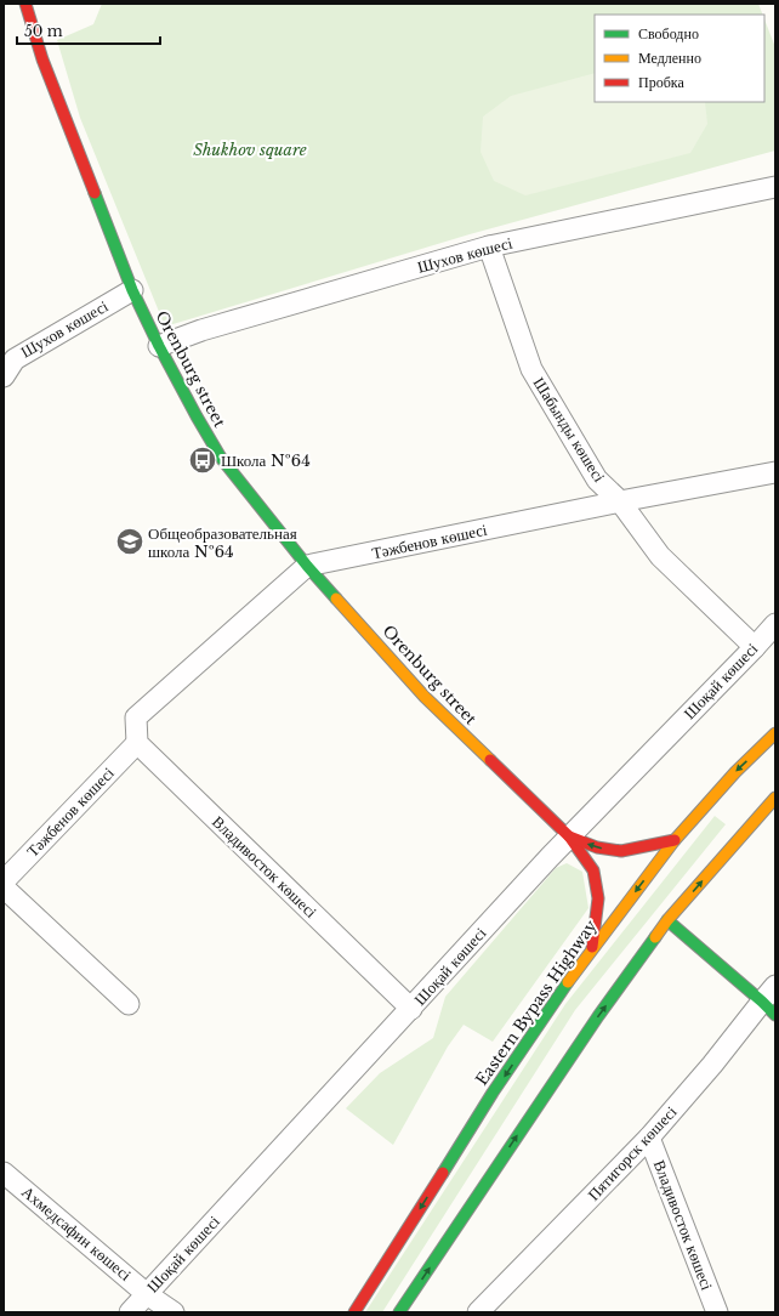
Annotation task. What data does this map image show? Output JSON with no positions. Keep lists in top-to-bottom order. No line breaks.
{"streets":{"main road":["Orenburg street","Eastern Bypass Highway"],"street":["Шухов көшесі","Шабынды көшесі","Тәжбенов көшесі","Шоқай көшесі","Владивосток көшесі","Пятигорск көшесі","Ахмедсафин көшесі"]},"crossings":[["Шухов көшесі","Orenburg street"],["Шухов көшесі","Шабынды көшесі"],["Orenburg street","Тәжбенов көшесі"],["Orenburg street","Шоқай көшесі"],["Шабынды көшесі","Тәжбенов көшесі"],["Шабынды көшесі","Шоқай көшесі"],["Тәжбенов көшесі","Владивосток көшесі"],["Шоқай көшесі","Владивосток көшесі"],["Шоқай көшесі","Ахмедсафин көшесі"],["Владивосток көшесі","Пятигорск көшесі"]],"parks":["Shukhov square"],"places":{"bus stop":["Школа №64"],"school or university":["Общеобразовательная школа №64"]},"legend":["Свободно","Медленно","Пробка"],"scale_bar":"50 m"}
